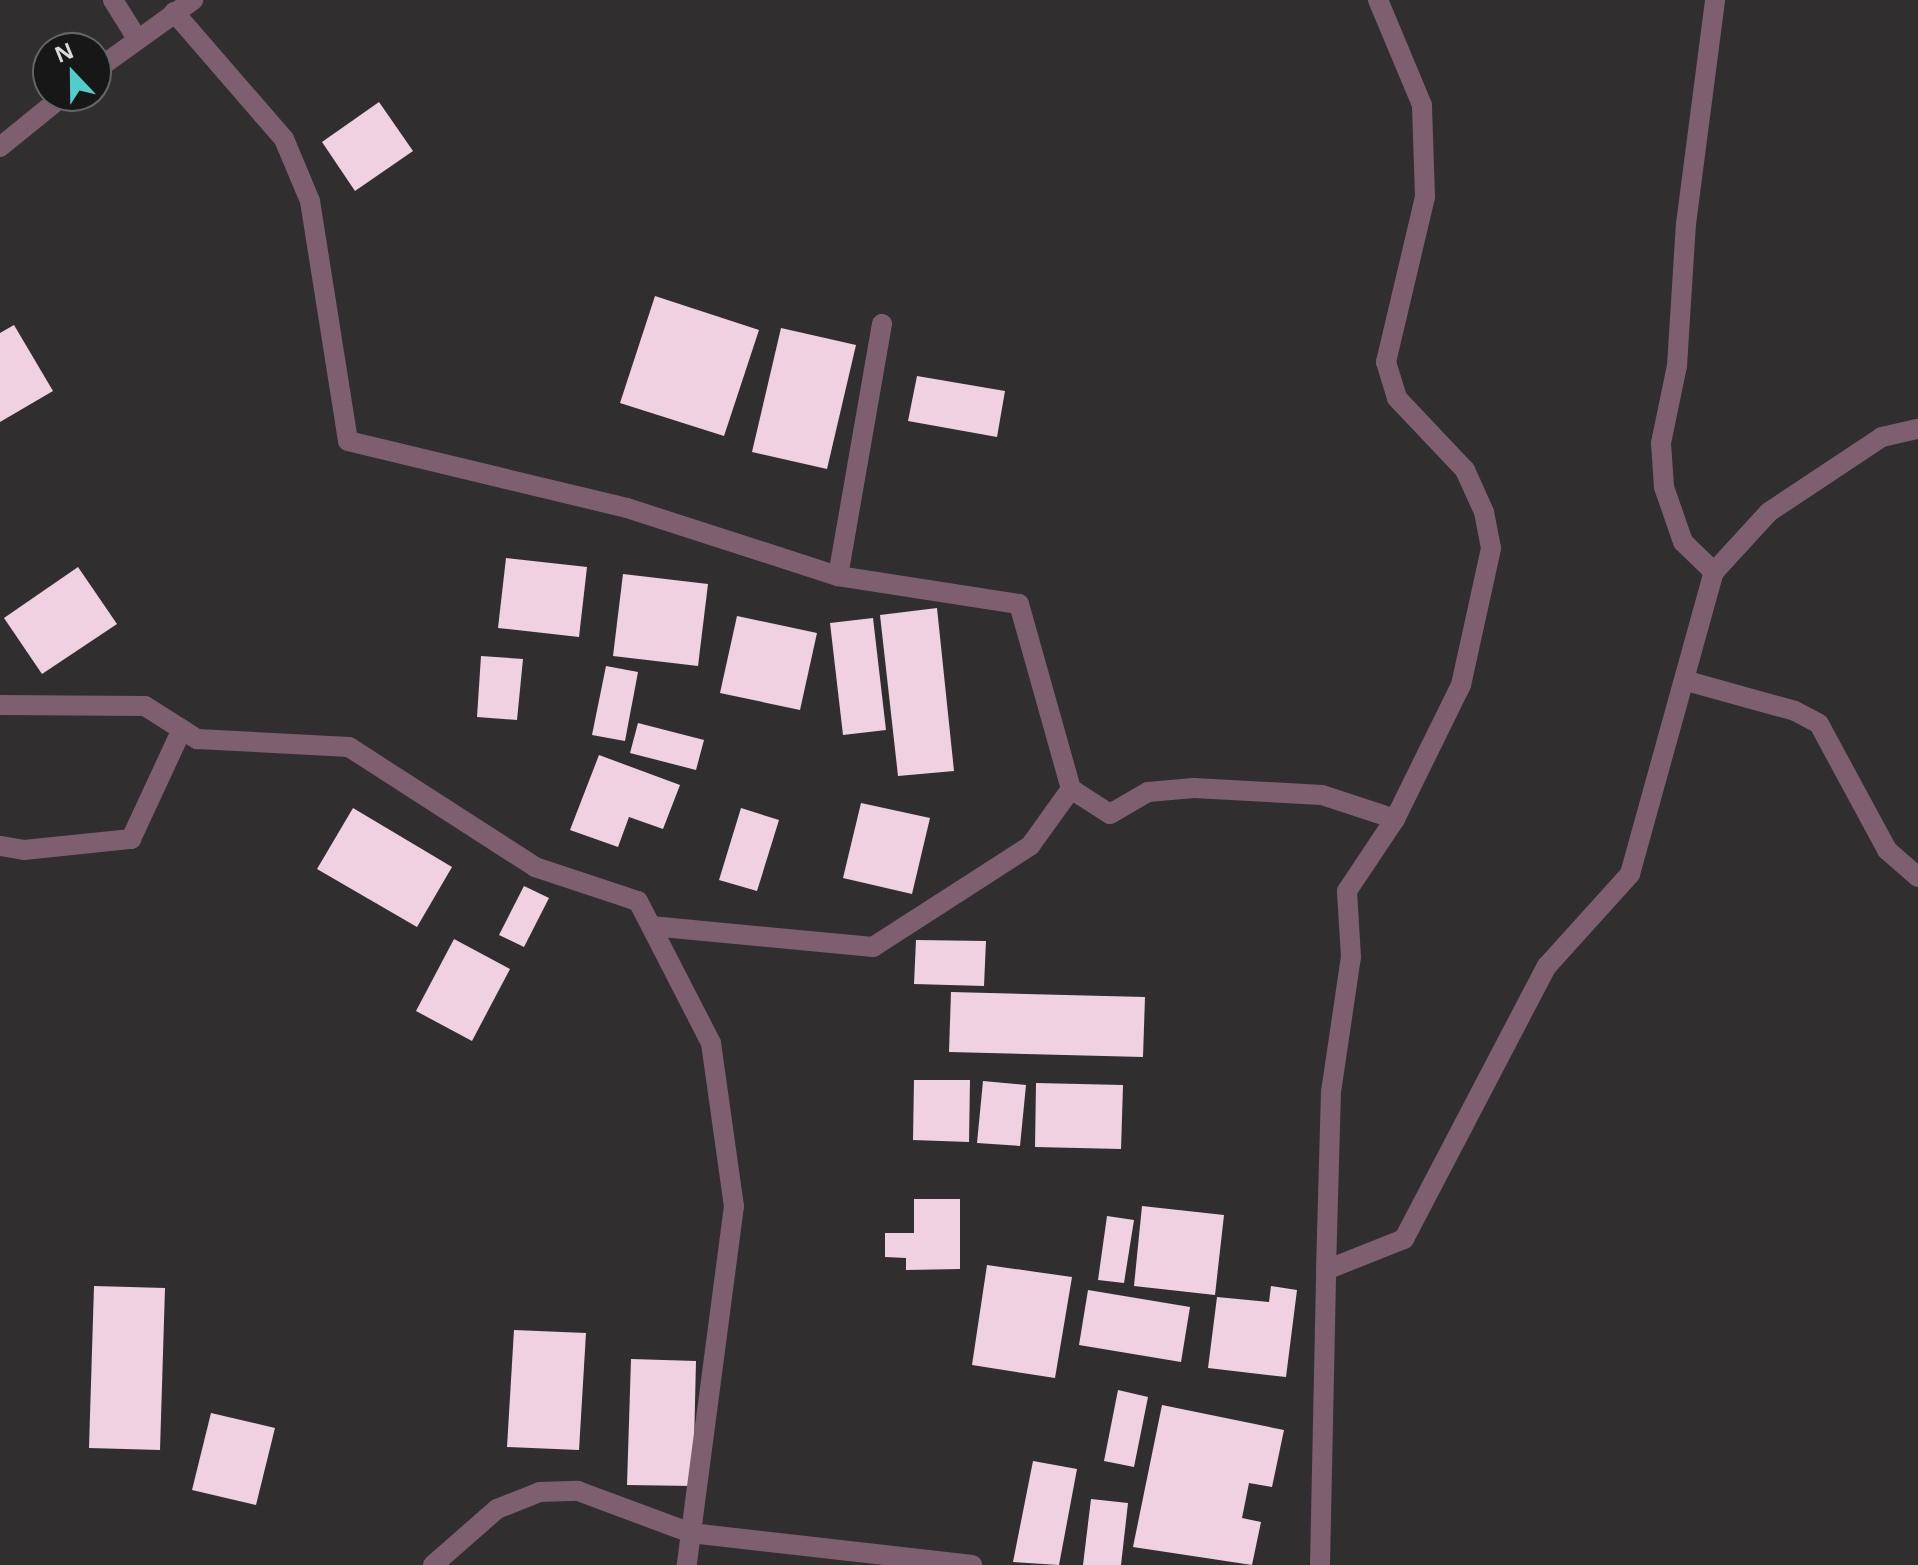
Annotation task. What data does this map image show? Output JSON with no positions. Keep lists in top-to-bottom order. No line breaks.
{"north":"top"}
